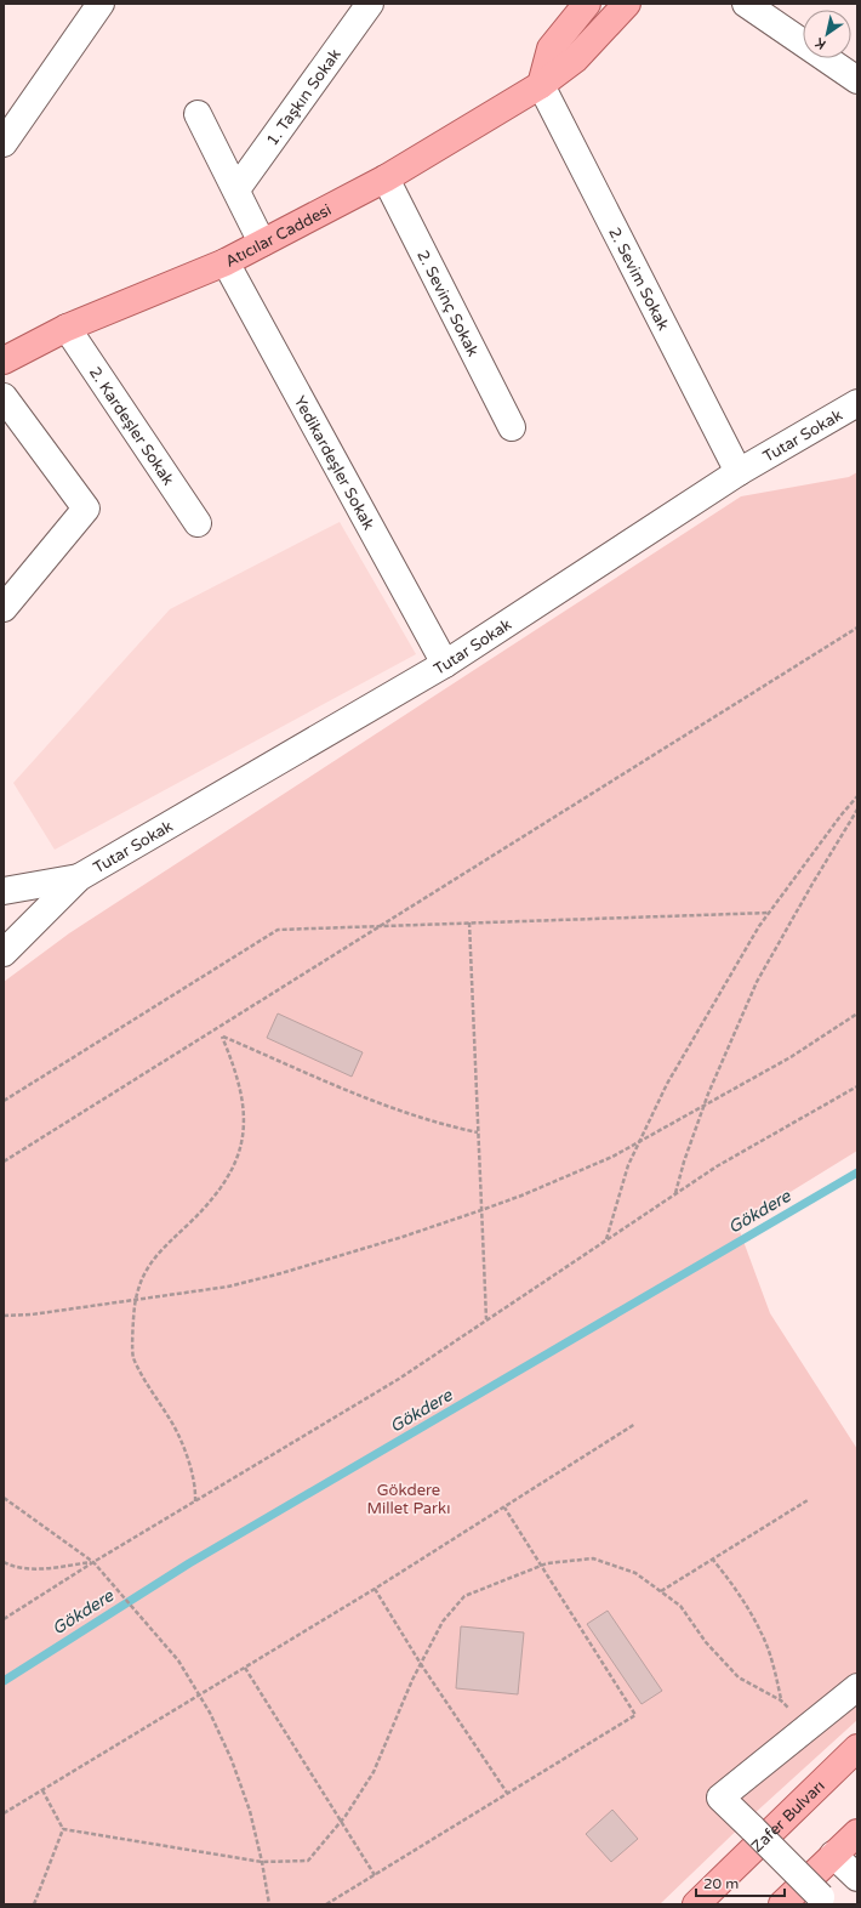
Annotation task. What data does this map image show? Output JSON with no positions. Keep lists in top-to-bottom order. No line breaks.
{"streets":{"main road":["Atıcılar Caddesi","Zafer Bulvarı"],"street":["1. Taşkın Sokak","2. Sevim Sokak","2. Sevinç Sokak","2. Kardeşler Sokak","Tutar Sokak","Yedikardeşler Sokak"]},"crossings":[["Atıcılar Caddesi","2. Sevim Sokak"],["Atıcılar Caddesi","2. Sevinç Sokak"],["Atıcılar Caddesi","2. Kardeşler Sokak"],["Atıcılar Caddesi","Yedikardeşler Sokak"],["2. Sevim Sokak","Tutar Sokak"],["Tutar Sokak","Yedikardeşler Sokak"]],"water":["Gökdere"],"parks":["Gökdere Millet Parkı"],"scale_bar":"20 m","north":"bottom left"}
